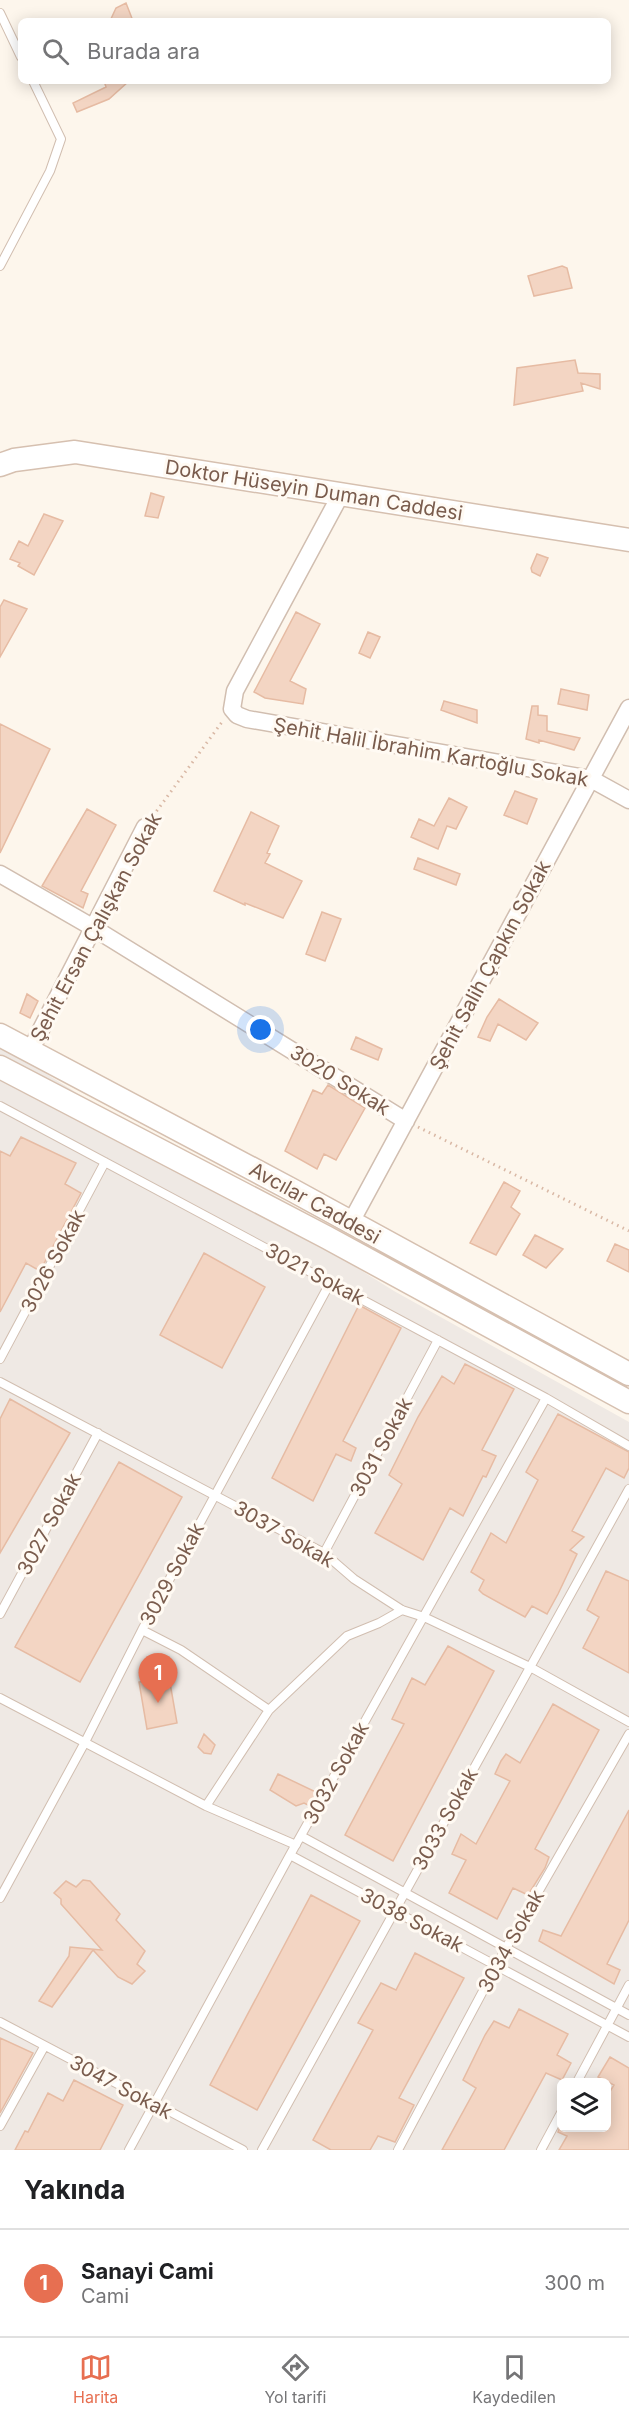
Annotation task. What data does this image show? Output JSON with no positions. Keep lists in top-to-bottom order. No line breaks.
{"streets":{"main road":["Doktor Hüseyin Duman Caddesi","Avcılar Caddesi"],"street":["Şehit Halil İbrahim Kartoğlu Sokak","Şehit Ersan Çalışkan Sokak","Şehit Salih Çapkın Sokak","3020 Sokak"],"lane":["3026 Sokak","3021 Sokak","3031 Sokak","3027 Sokak","3037 Sokak","3029 Sokak","3032 Sokak","3033 Sokak","3038 Sokak","3034 Sokak","3047 Sokak"]},"crossings":[["Şehit Halil İbrahim Kartoğlu Sokak","Şehit Ersan Çalışkan Sokak"],["Şehit Halil İbrahim Kartoğlu Sokak","Şehit Salih Çapkın Sokak"],["Şehit Ersan Çalışkan Sokak","3020 Sokak"],["Şehit Ersan Çalışkan Sokak","Avcılar Caddesi"],["Şehit Salih Çapkın Sokak","3020 Sokak"],["Şehit Salih Çapkın Sokak","Avcılar Caddesi"],["3026 Sokak","3021 Sokak"],["3021 Sokak","3031 Sokak"],["3021 Sokak","3029 Sokak"],["3021 Sokak","3032 Sokak"],["3031 Sokak","3037 Sokak"],["3027 Sokak","3037 Sokak"],["3037 Sokak","3029 Sokak"],["3037 Sokak","3032 Sokak"],["3037 Sokak","3033 Sokak"],["3032 Sokak","3038 Sokak"],["3032 Sokak","3047 Sokak"],["3033 Sokak","3038 Sokak"],["3038 Sokak","3034 Sokak"]],"page":{"search":"Burada ara","pins":"1","heading":"Yakında","list":[{"mark":"1","name":"Sanayi Cami","note":"Cami","value":"300 m"}],"nav":["Harita","Yol tarifi","Kaydedilen"]}}
